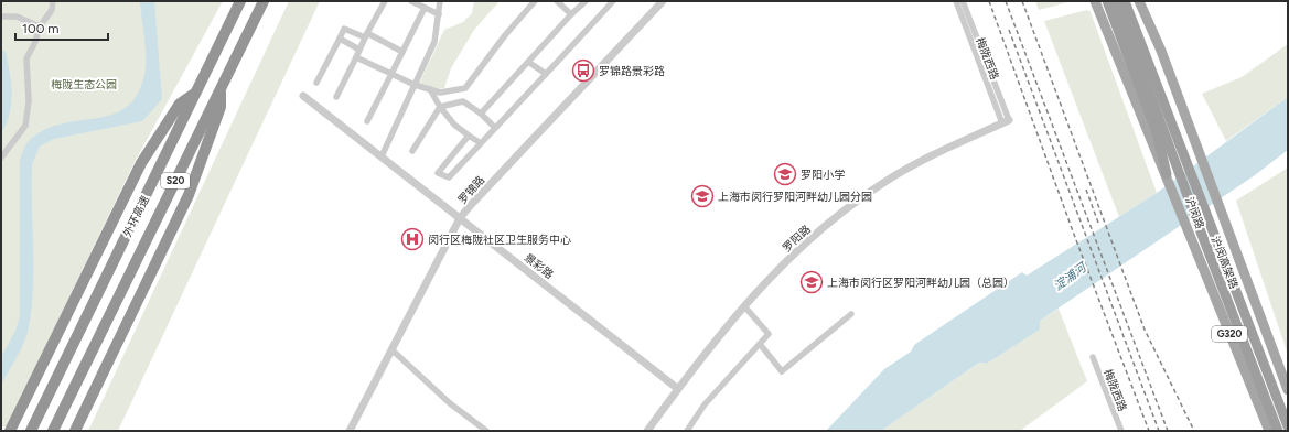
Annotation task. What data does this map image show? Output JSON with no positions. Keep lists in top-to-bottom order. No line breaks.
{"streets":{"highway":["S20","沪闵路","外环高速","沪闵高架路","G320"],"street":["梅陇西路","罗锦路","罗阳路","景彩路"]},"crossings":[["梅陇西路","罗阳路"],["罗锦路","景彩路"],["罗阳路","景彩路"]],"water":["淀浦河"],"parks":["梅陇生态公园"],"places":{"bus stop":["罗锦路景彩路"],"school or university":["罗阳小学","上海市闵行罗阳河畔幼儿园分园","上海市闵行区罗阳河畔幼儿园（总园）"],"hospital":["闵行区梅陇社区卫生服务中心"]},"scale_bar":"100 m"}
